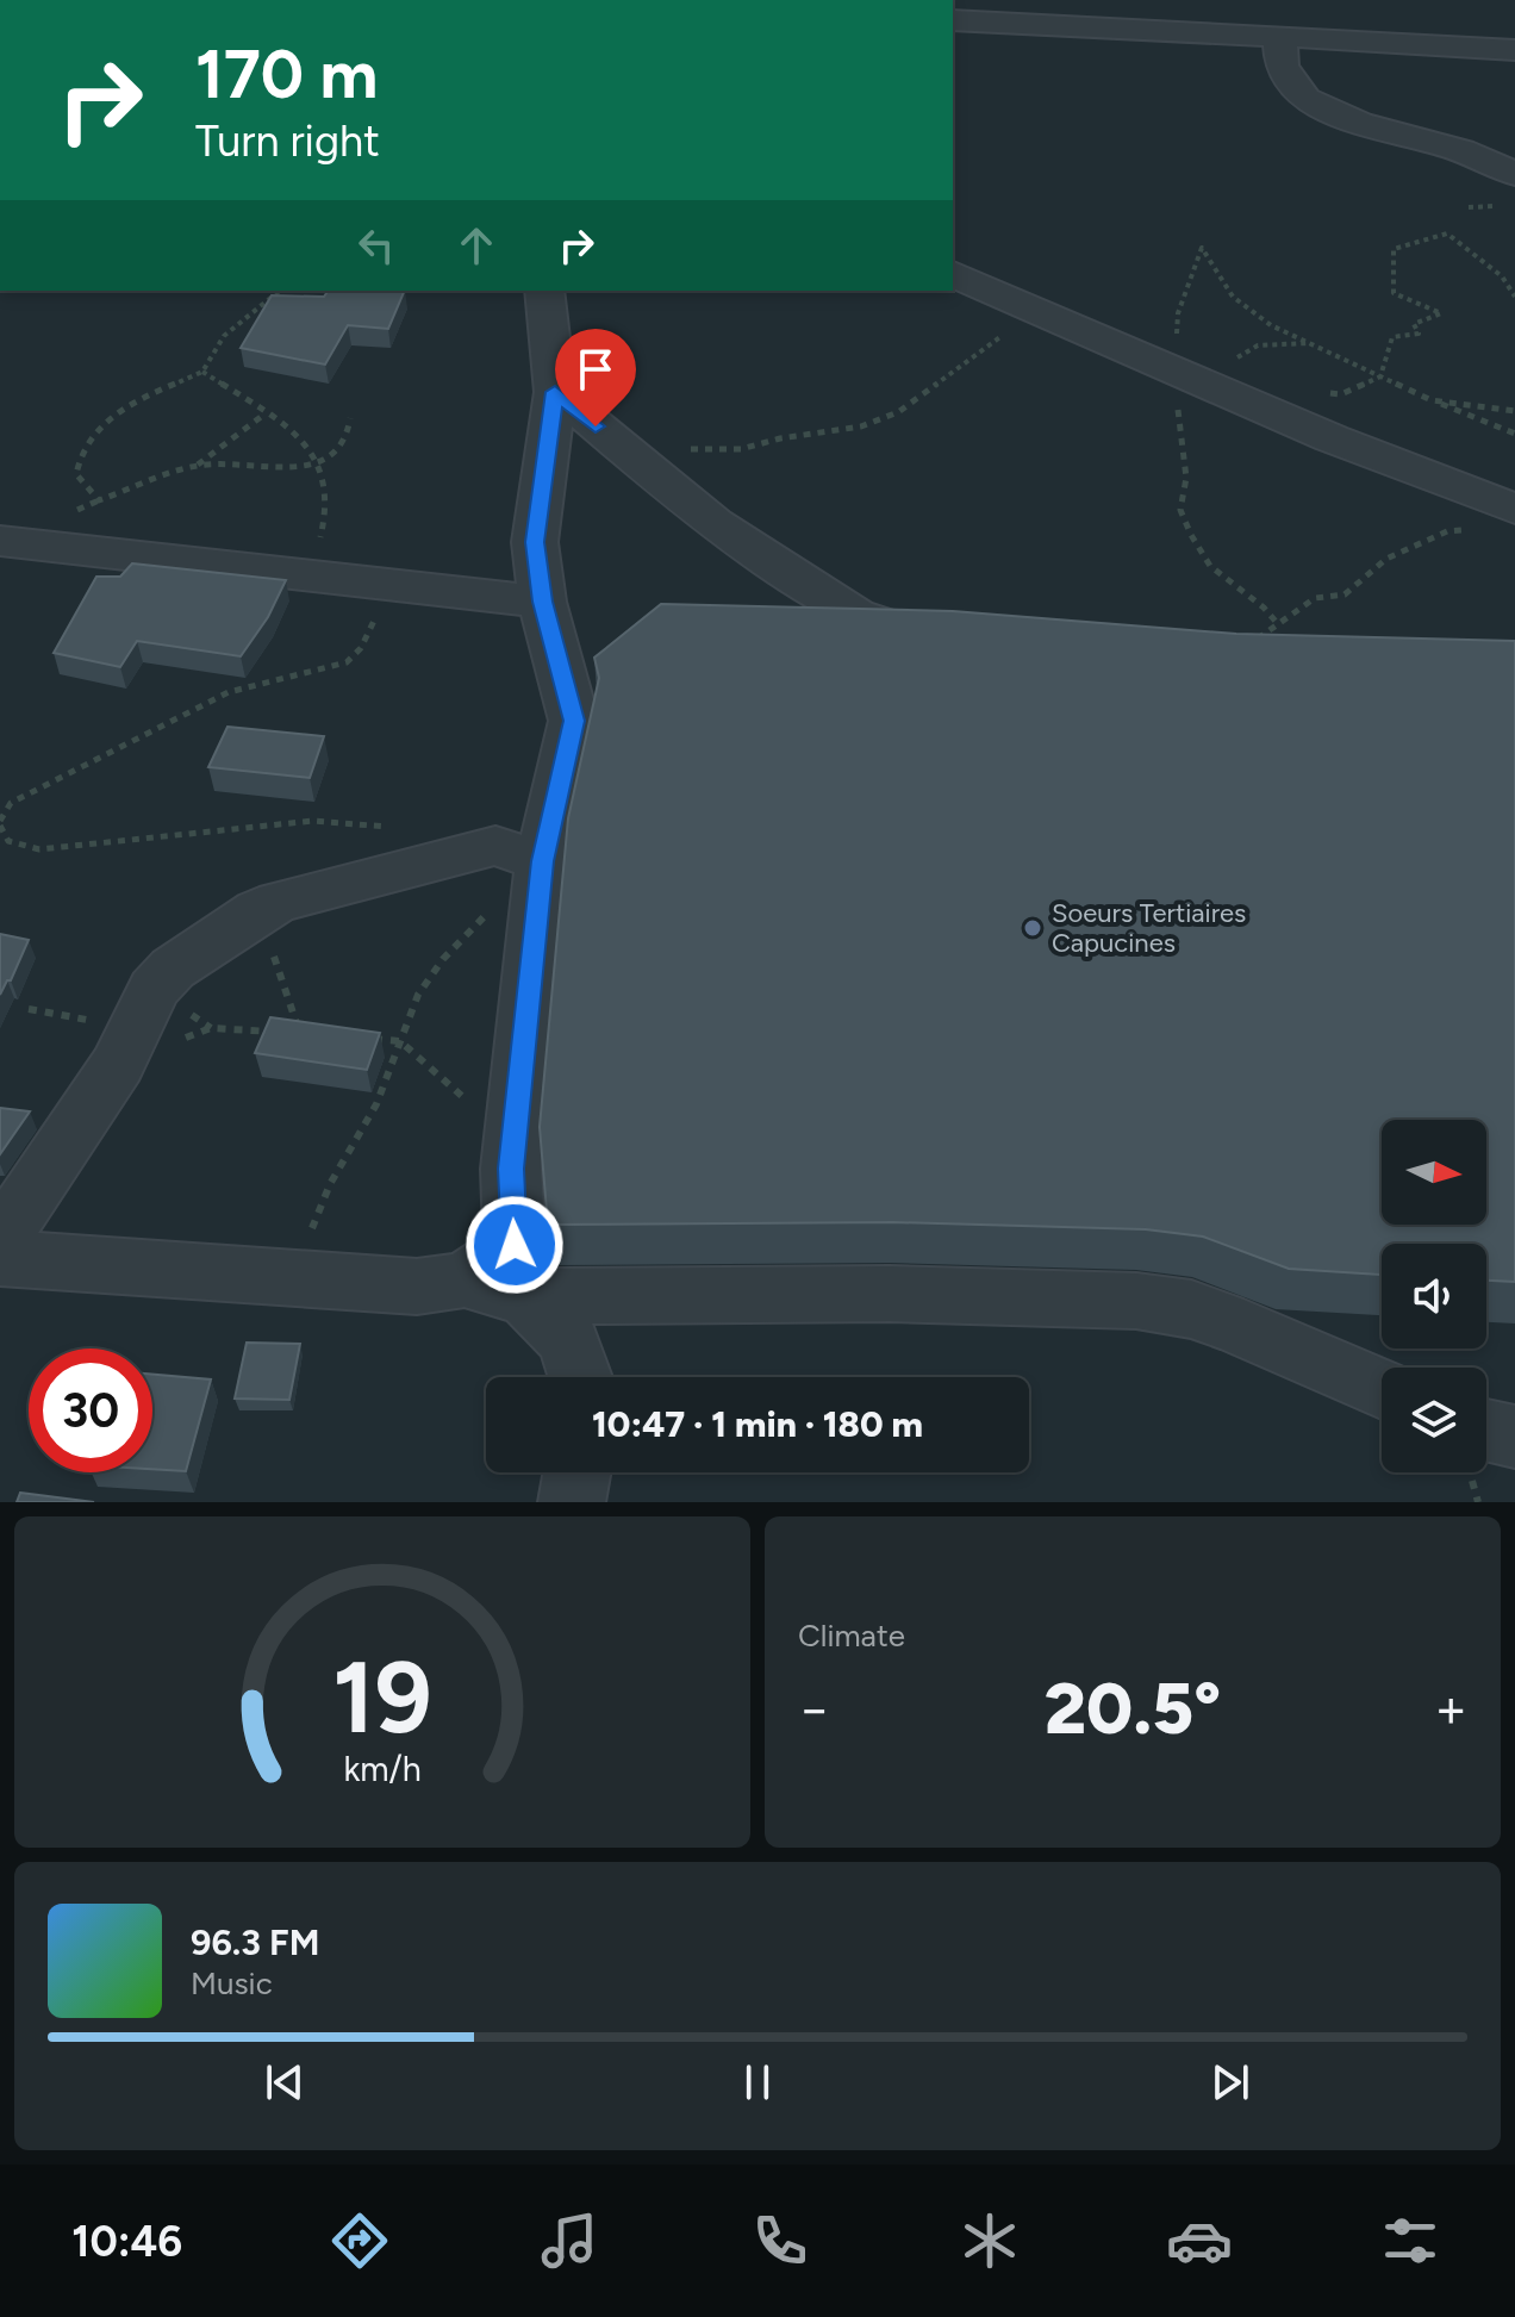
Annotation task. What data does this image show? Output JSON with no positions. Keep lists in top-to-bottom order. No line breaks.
{"places":["Soeurs Tertiaires Capucines"],"north":"right","page":{"turn":["170 m","Turn right"],"limit":"30","trip":"10:47 · 1 min · 180 m","tile":"Climate","heat":["−","20.5°","+"],"song":["96.3 FM","Music"],"tabs":"10:46","gauge":["19","km/h"]}}
